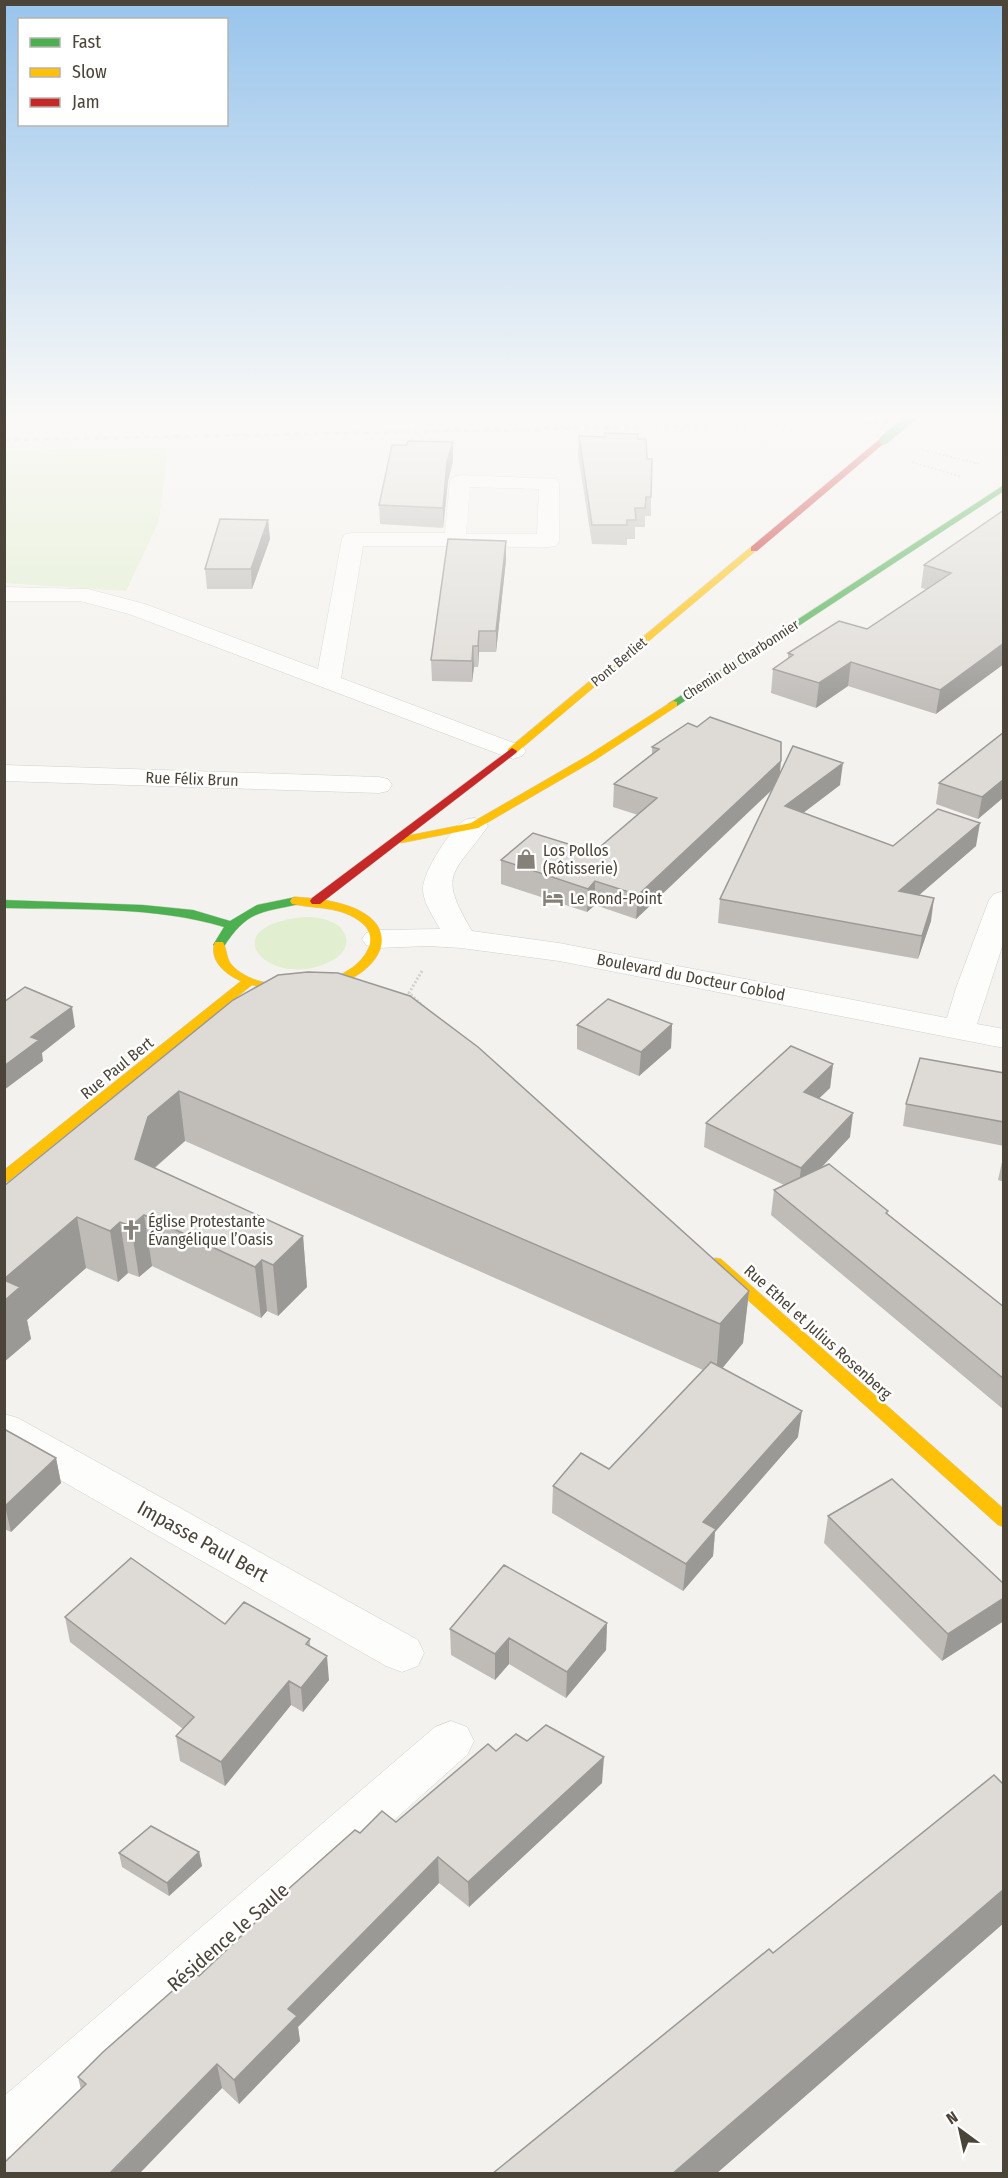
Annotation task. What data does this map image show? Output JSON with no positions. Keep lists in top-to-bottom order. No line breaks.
{"streets":{"street":["Chemin du Charbonnier","Pont Berliet","Rue Félix Brun","Boulevard du Docteur Coblod","Rue Paul Bert","Rue Ethel et Julius Rosenberg","Impasse Paul Bert","Résidence le Saule"]},"crossings":[["Chemin du Charbonnier","Pont Berliet"],["Chemin du Charbonnier","Boulevard du Docteur Coblod"],["Pont Berliet","Boulevard du Docteur Coblod"],["Pont Berliet","Rue Paul Bert"],["Boulevard du Docteur Coblod","Rue Paul Bert"]],"places":{"shop":["Los Pollos (Rôtisserie)"],"hotel":["Le Rond-Point"],"church":["Église Protestante Évangélique l’Oasis"]},"legend":["Fast","Slow","Jam"],"north":"top left"}
